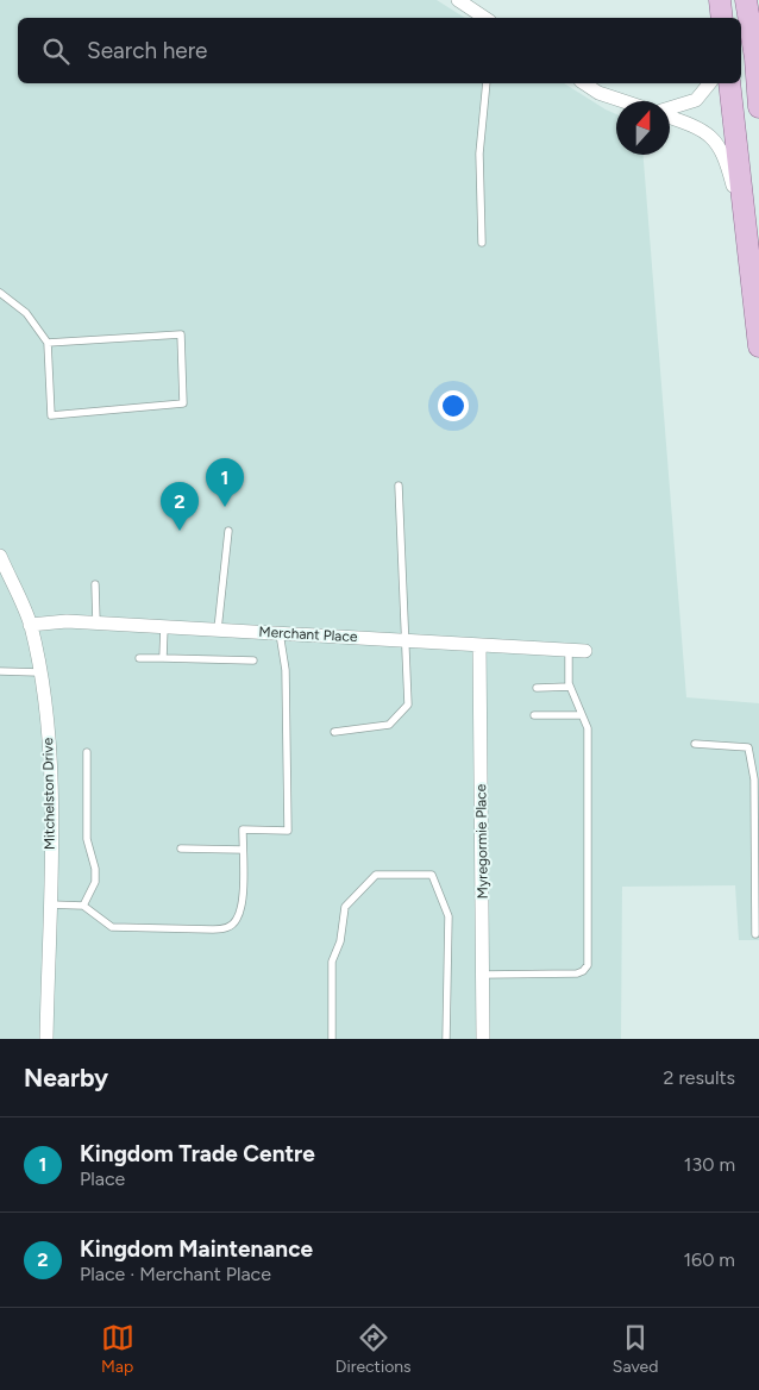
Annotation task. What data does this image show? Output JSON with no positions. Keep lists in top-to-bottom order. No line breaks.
{"streets":{"street":["Merchant Place","Mitchelston Drive","Myregormie Place"]},"crossings":[["Merchant Place","Mitchelston Drive"],["Merchant Place","Myregormie Place"]],"north":"top","page":{"search":"Search here","pins":["1","2"],"heading":["Nearby","2 results"],"list":[{"mark":"1","name":"Kingdom Trade Centre","note":"Place","value":"130 m"},{"mark":"2","name":"Kingdom Maintenance","note":"Place · Merchant Place","value":"160 m"}],"nav":["Map","Directions","Saved"]}}
